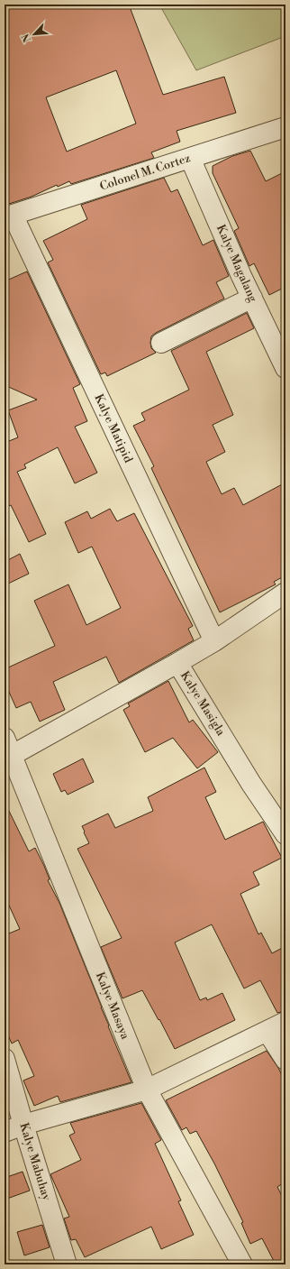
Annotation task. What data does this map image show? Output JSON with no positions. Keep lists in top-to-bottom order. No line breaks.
{"streets":{"street":["Colonel M. Cortez","Kalye Magalang","Kalye Matipid","Kalye Masigla","Kalye Masaya","Kalye Mabuhay"]},"crossings":[["Colonel M. Cortez","Kalye Magalang"],["Colonel M. Cortez","Kalye Matipid"],["Kalye Matipid","Kalye Masigla"]],"north":"bottom left"}
